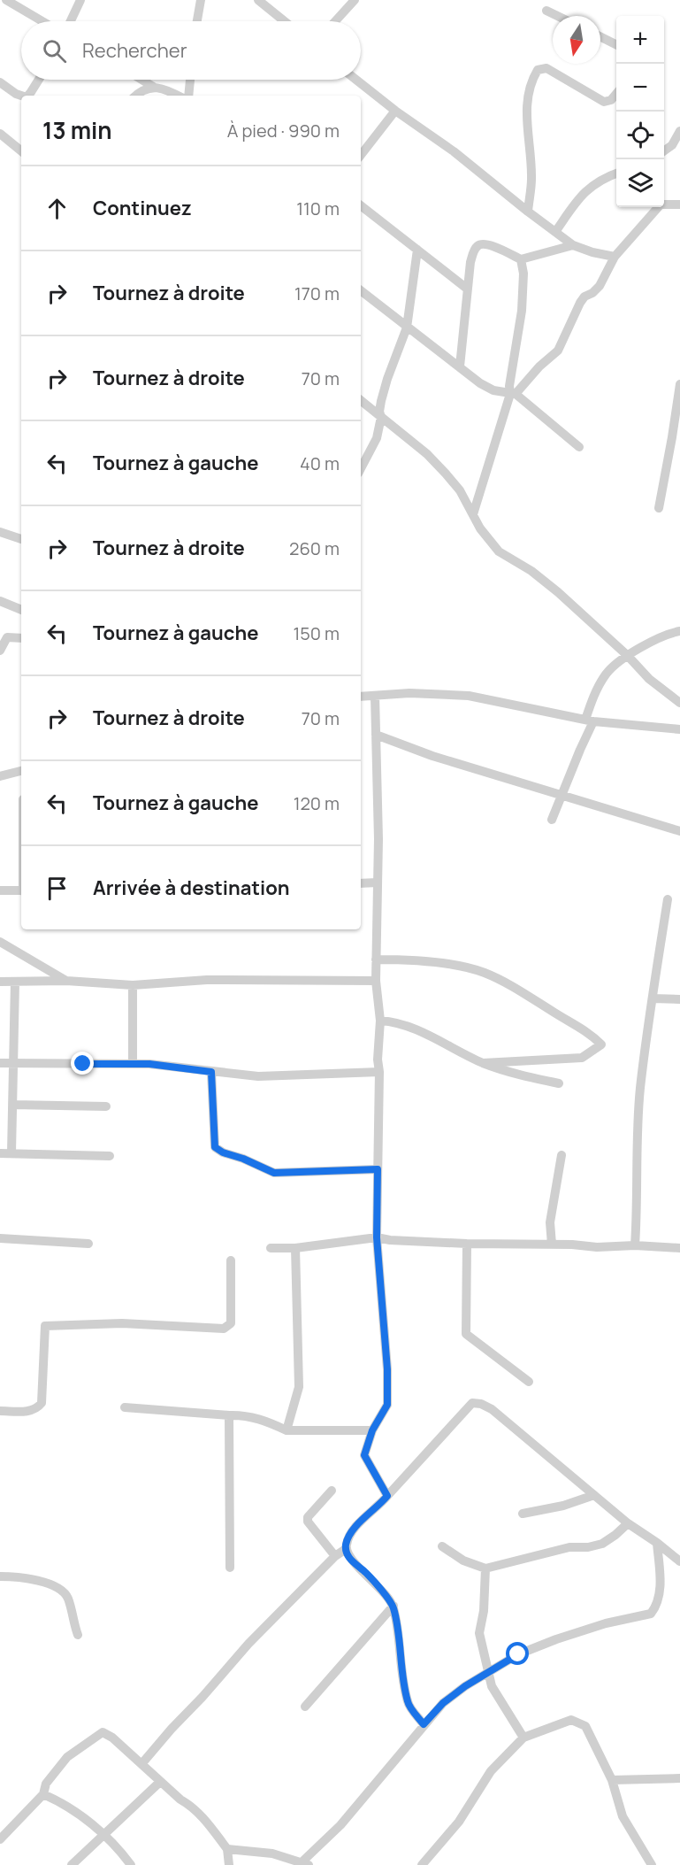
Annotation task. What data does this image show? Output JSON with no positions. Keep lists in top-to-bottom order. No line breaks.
{"north":"bottom","page":{"map_buttons":["+","−"],"search":"Rechercher","heading":["13 min","À pied · 990 m"],"list":[["Continuez","110 m"],["Tournez à droite","170 m"],["Tournez à droite","70 m"],["Tournez à gauche","40 m"],["Tournez à droite","260 m"],["Tournez à gauche","150 m"],["Tournez à droite","70 m"],["Tournez à gauche","120 m"],"Arrivée à destination"]}}
